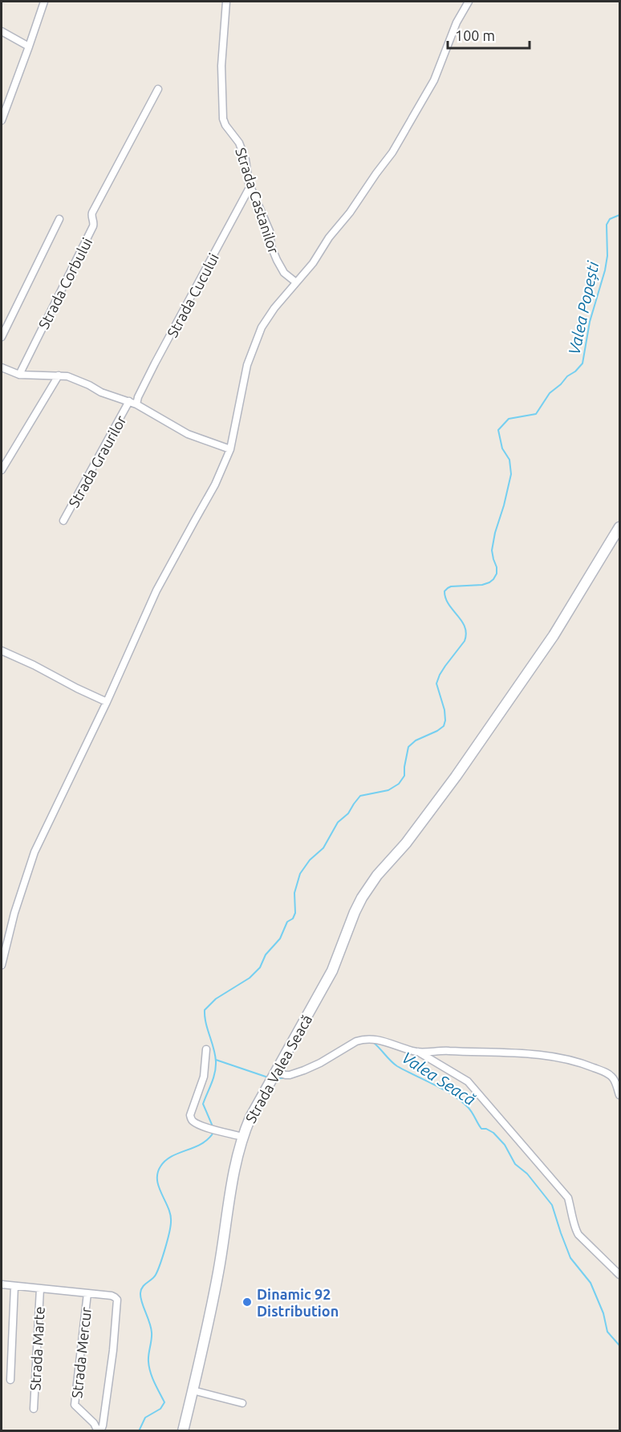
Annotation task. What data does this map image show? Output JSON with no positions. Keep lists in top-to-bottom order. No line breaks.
{"streets":{"main road":["Strada Valea Seacă"],"street":["Strada Castanilor","Strada Corbului","Strada Cucului","Strada Graurilor","Strada Marte","Strada Mercur"]},"crossings":[["Strada Castanilor","Strada Cucului"]],"water":["Valea Popești","Valea Seacă"],"places":["Dinamic 92 Distribution"],"scale_bar":"100 m"}
